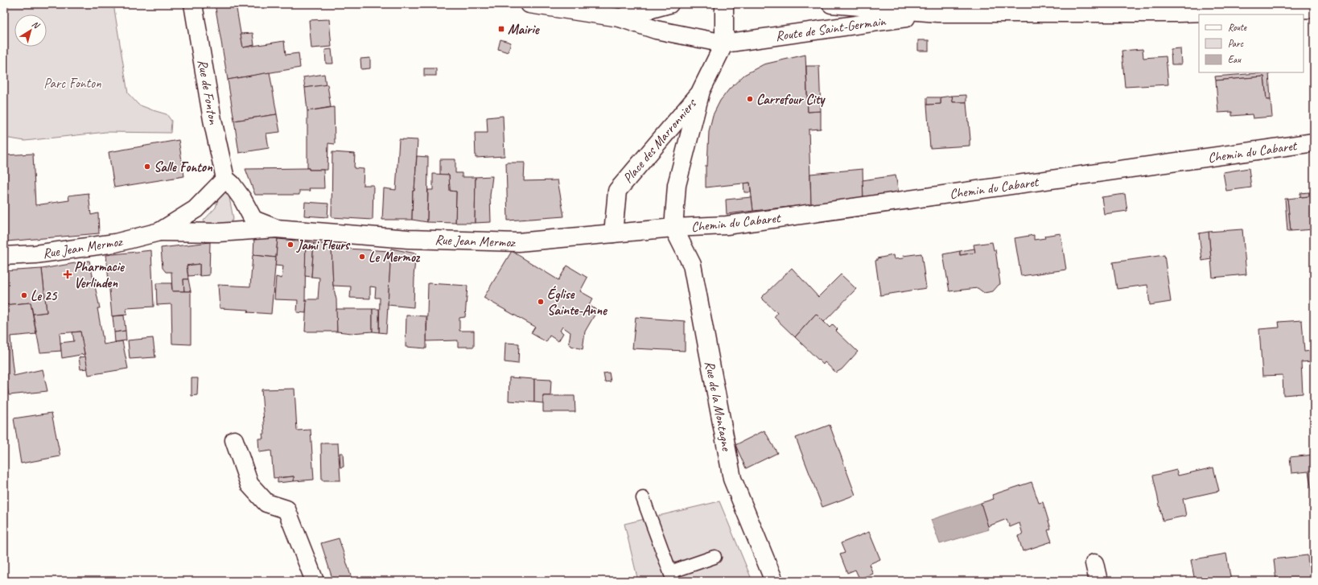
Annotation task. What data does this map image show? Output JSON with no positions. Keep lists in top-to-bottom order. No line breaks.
{"streets":{"street":["Route de Saint-Germain","Rue de Fonton","Place des Marronniers","Chemin du Cabaret","Rue Jean Mermoz","Rue de la Montagne"]},"crossings":[["Rue de Fonton","Rue Jean Mermoz"],["Place des Marronniers","Chemin du Cabaret"],["Place des Marronniers","Rue Jean Mermoz"],["Place des Marronniers","Rue de la Montagne"],["Chemin du Cabaret","Rue Jean Mermoz"],["Chemin du Cabaret","Rue de la Montagne"],["Rue Jean Mermoz","Rue de la Montagne"]],"parks":["Parc Fonton"],"places":{"transit":["Mairie"],"other":["Carrefour City","Salle Fonton","Jami Fleurs","Le Mermoz","Le 25","Église Sainte-Anne"],"health":["Pharmacie Verlinden"]},"legend":["Route","Parc","Eau"],"north":"top right"}
